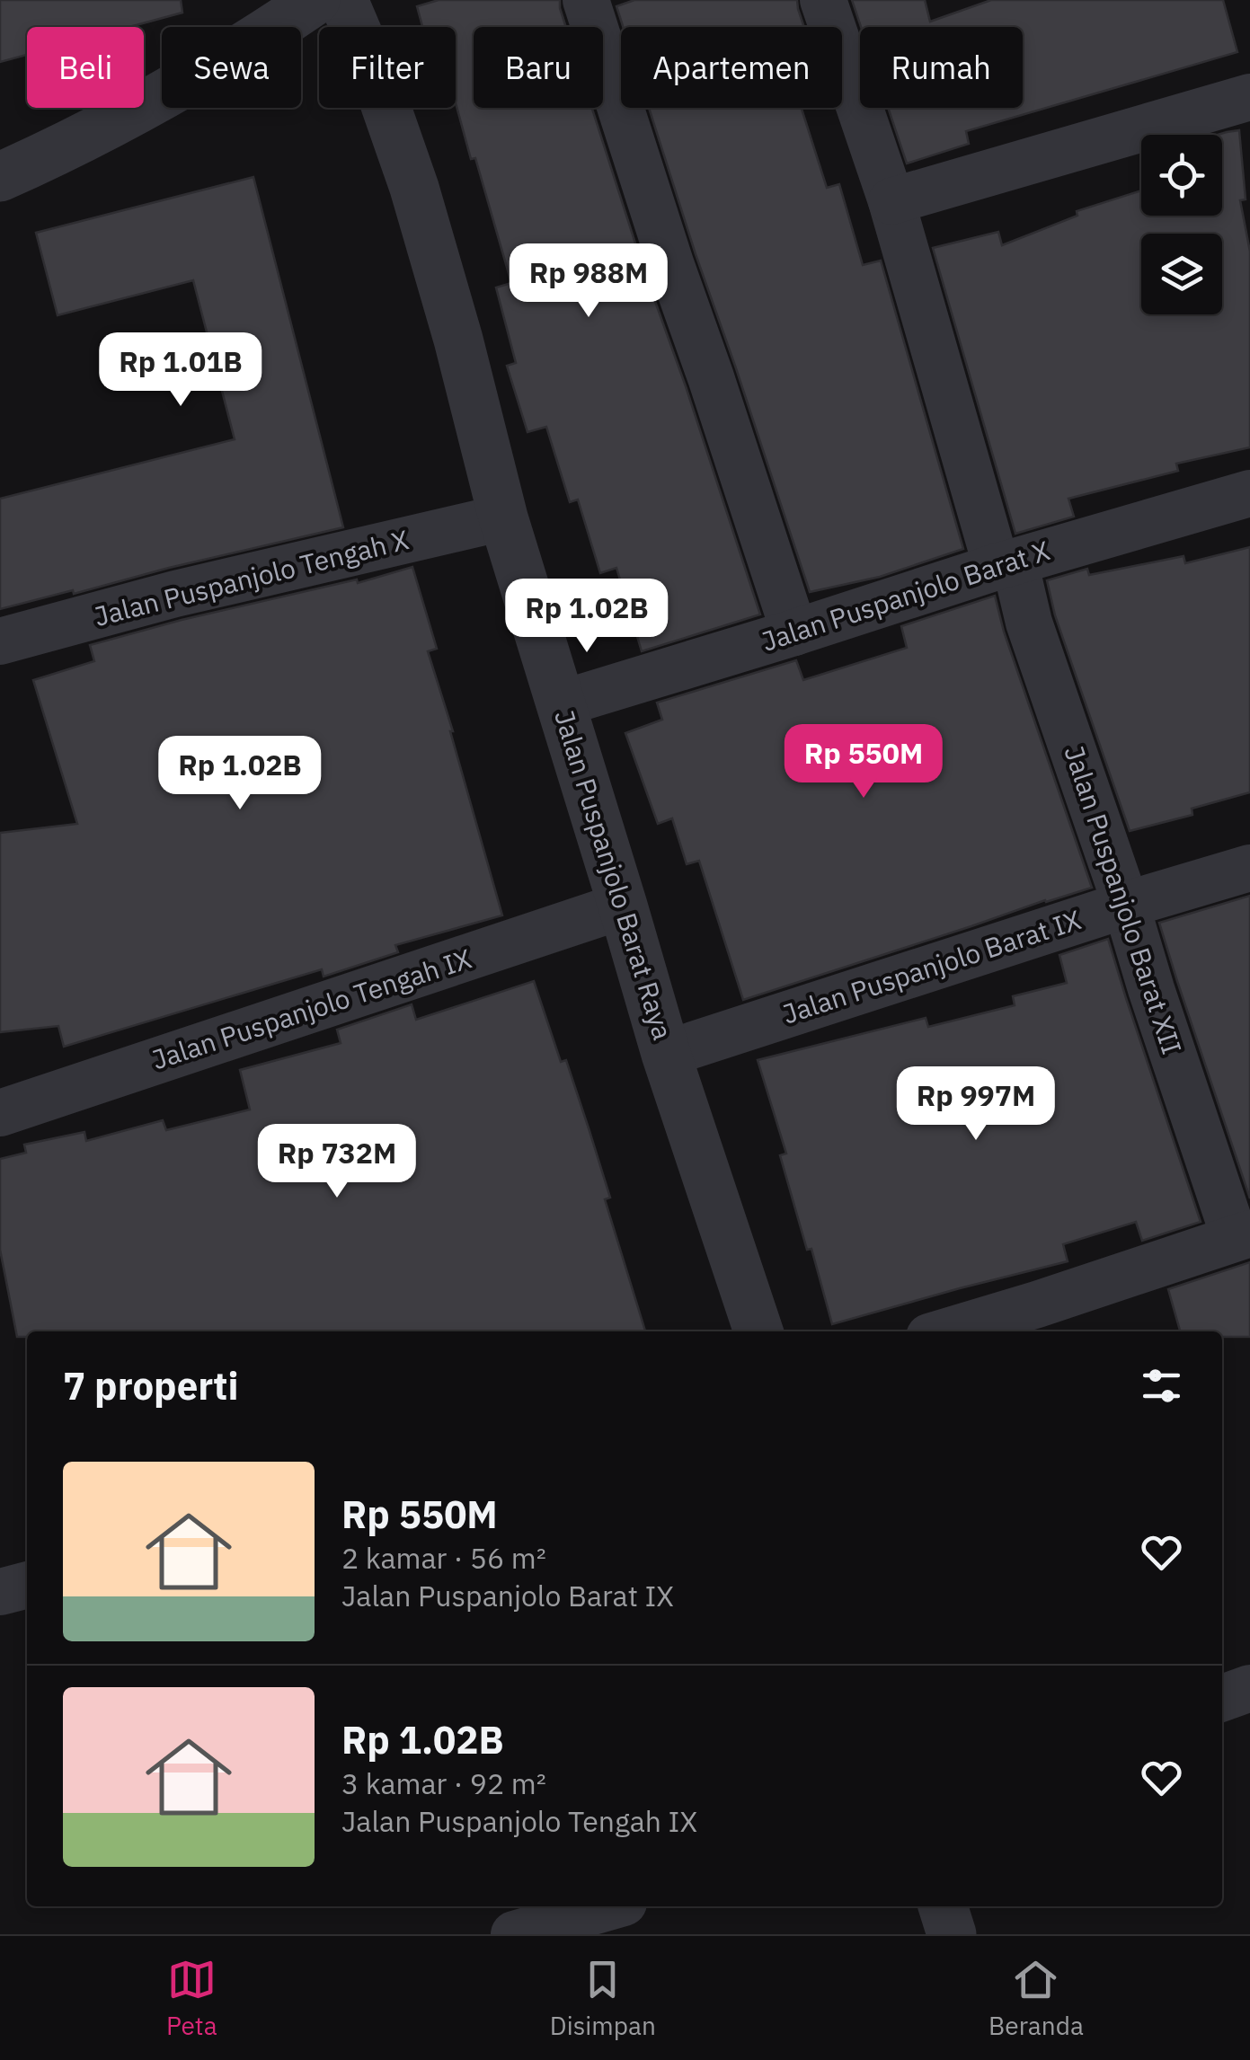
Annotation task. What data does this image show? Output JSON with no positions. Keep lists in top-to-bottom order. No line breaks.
{"streets":{"street":["Jalan Puspanjolo Tengah X","Jalan Puspanjolo Barat X","Jalan Puspanjolo Barat Raya","Jalan Puspanjolo Barat XII","Jalan Puspanjolo Barat IX","Jalan Puspanjolo Tengah IX"]},"crossings":[["Jalan Puspanjolo Tengah X","Jalan Puspanjolo Barat Raya"],["Jalan Puspanjolo Barat X","Jalan Puspanjolo Barat Raya"],["Jalan Puspanjolo Barat X","Jalan Puspanjolo Barat XII"],["Jalan Puspanjolo Barat Raya","Jalan Puspanjolo Barat IX"],["Jalan Puspanjolo Barat Raya","Jalan Puspanjolo Tengah IX"],["Jalan Puspanjolo Barat XII","Jalan Puspanjolo Barat IX"]],"page":{"chip":["Beli","Sewa","Filter","Baru","Apartemen","Rumah"],"price":["Rp 988M","Rp 1.01B","Rp 1.02B","Rp 550M","Rp 1.02B","Rp 997M","Rp 732M"],"heading":"7 properti","list":[{"name":"Rp 550M","note":"2 kamar · 56 m² · Jalan Puspanjolo Barat IX"},{"name":"Rp 1.02B","note":"3 kamar · 92 m² · Jalan Puspanjolo Tengah IX"}],"tabs":["Peta","Disimpan","Beranda"]}}
